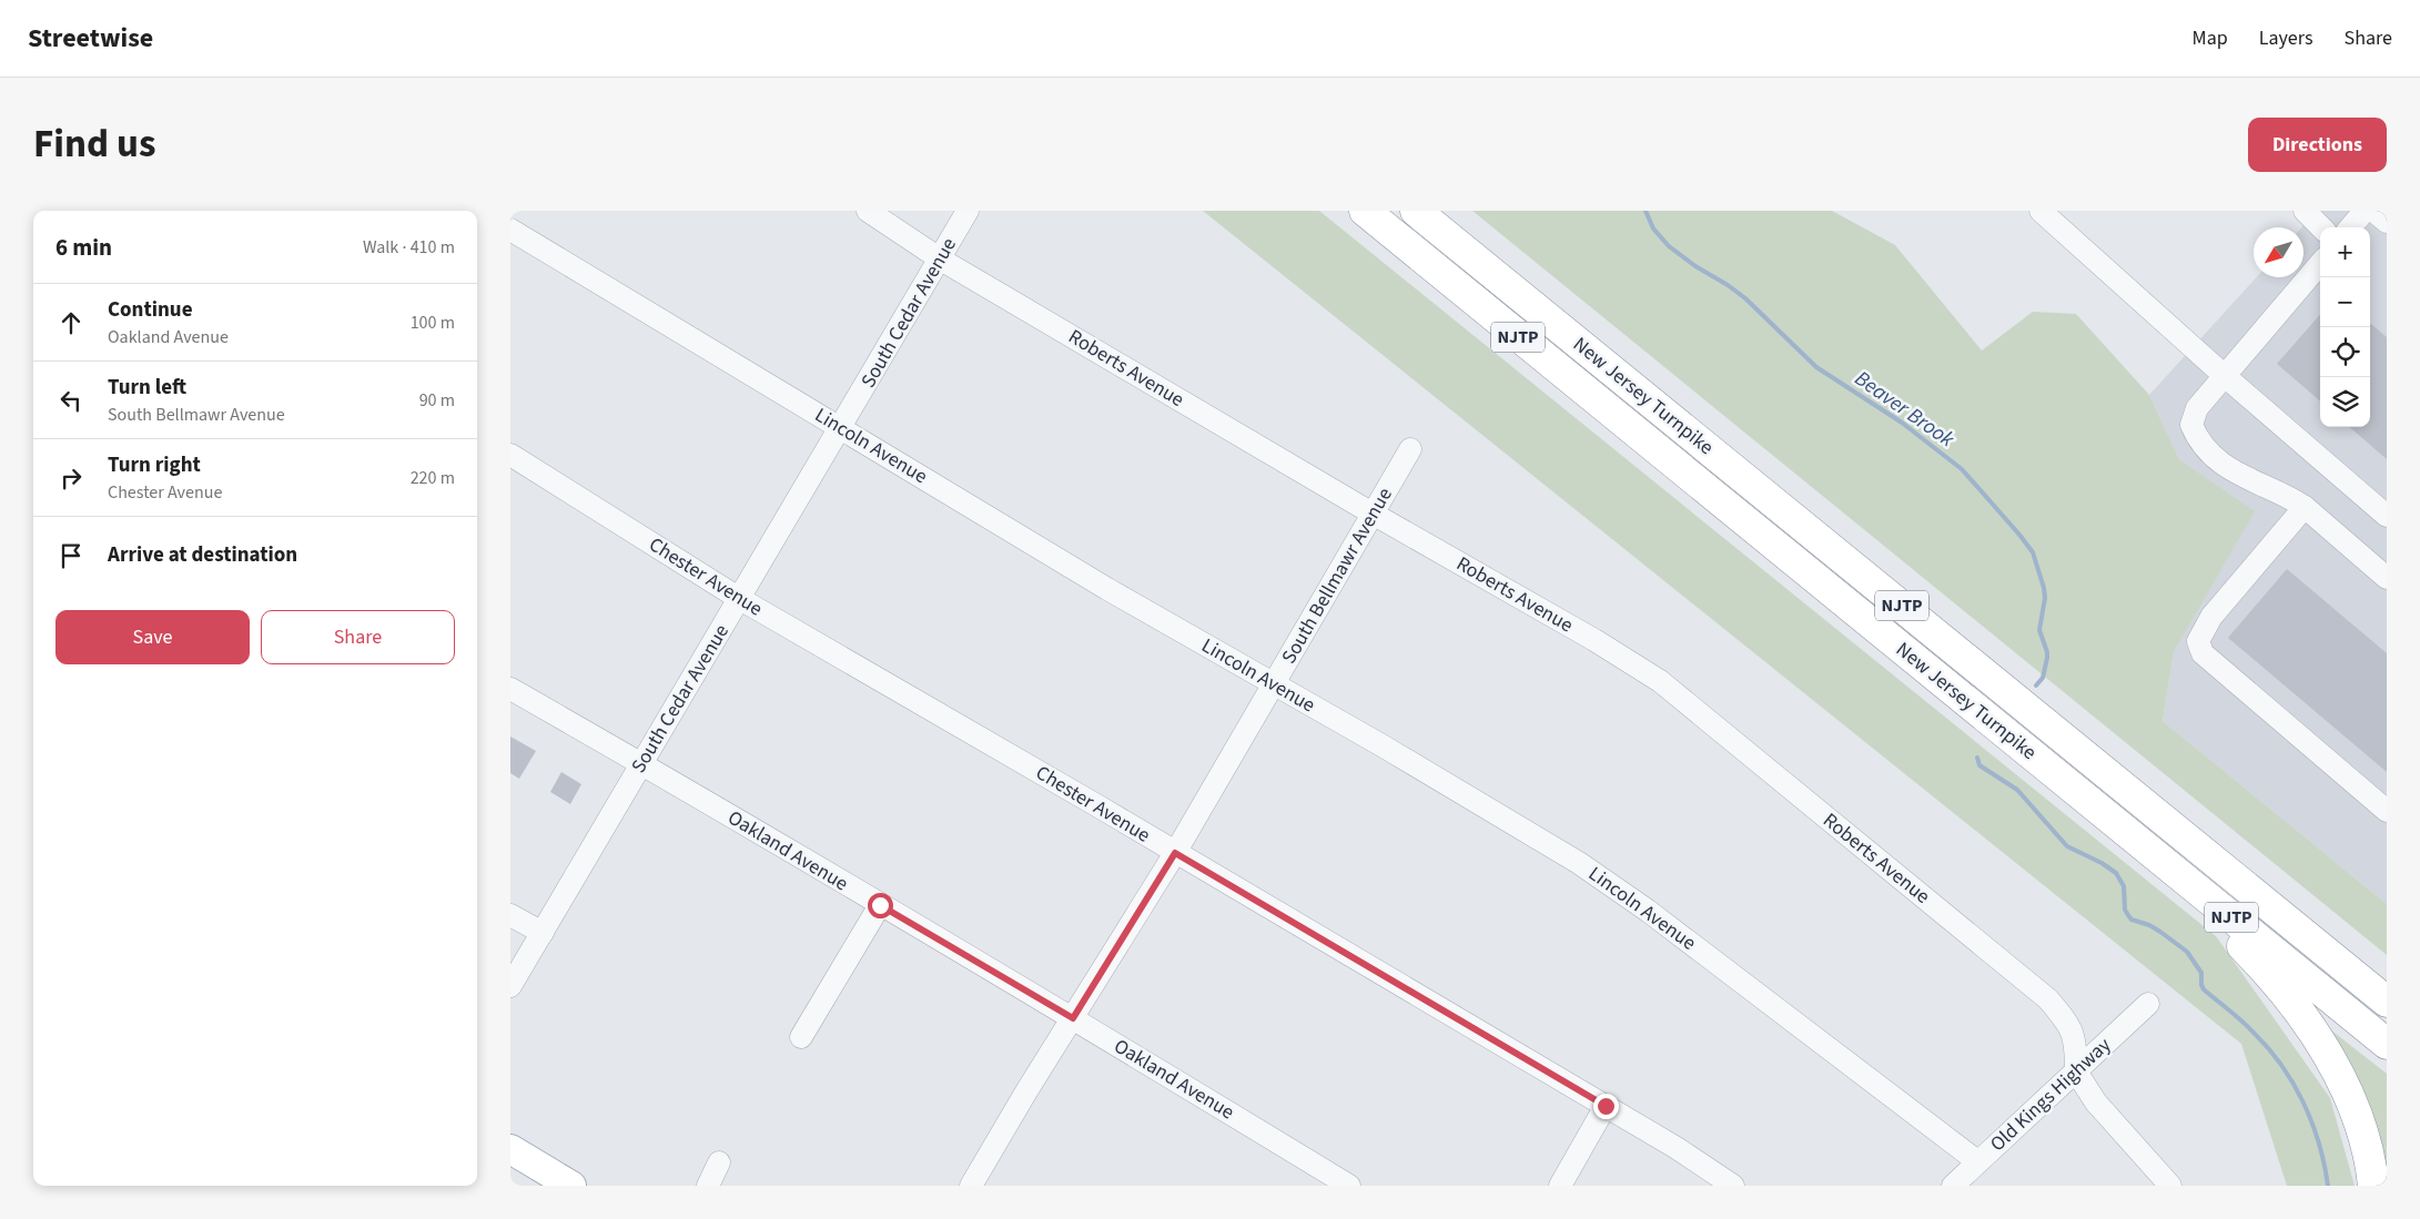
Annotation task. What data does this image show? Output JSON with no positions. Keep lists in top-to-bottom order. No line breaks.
{"streets":{"highway":["NJTP","New Jersey Turnpike"],"street":["South Cedar Avenue","Roberts Avenue","Lincoln Avenue","South Bellmawr Avenue","Chester Avenue","Oakland Avenue","Old Kings Highway"]},"crossings":[["South Cedar Avenue","Roberts Avenue"],["South Cedar Avenue","Lincoln Avenue"],["South Cedar Avenue","Chester Avenue"],["South Cedar Avenue","Oakland Avenue"],["Roberts Avenue","South Bellmawr Avenue"],["Roberts Avenue","Old Kings Highway"],["Lincoln Avenue","South Bellmawr Avenue"],["Lincoln Avenue","Old Kings Highway"],["South Bellmawr Avenue","Chester Avenue"],["South Bellmawr Avenue","Oakland Avenue"]],"water":["Beaver Brook"],"north":"bottom left","page":{"header":"Streetwise","nav":["Map","Layers","Share"],"title":"Find us","buttons":["Directions",["Save","Share"]],"heading":["6 min","Walk · 410 m"],"map_buttons":["+","−"],"list":[["Continue","Oakland Avenue","100 m"],["Turn left","South Bellmawr Avenue","90 m"],["Turn right","Chester Avenue","220 m"],"Arrive at destination"]}}
